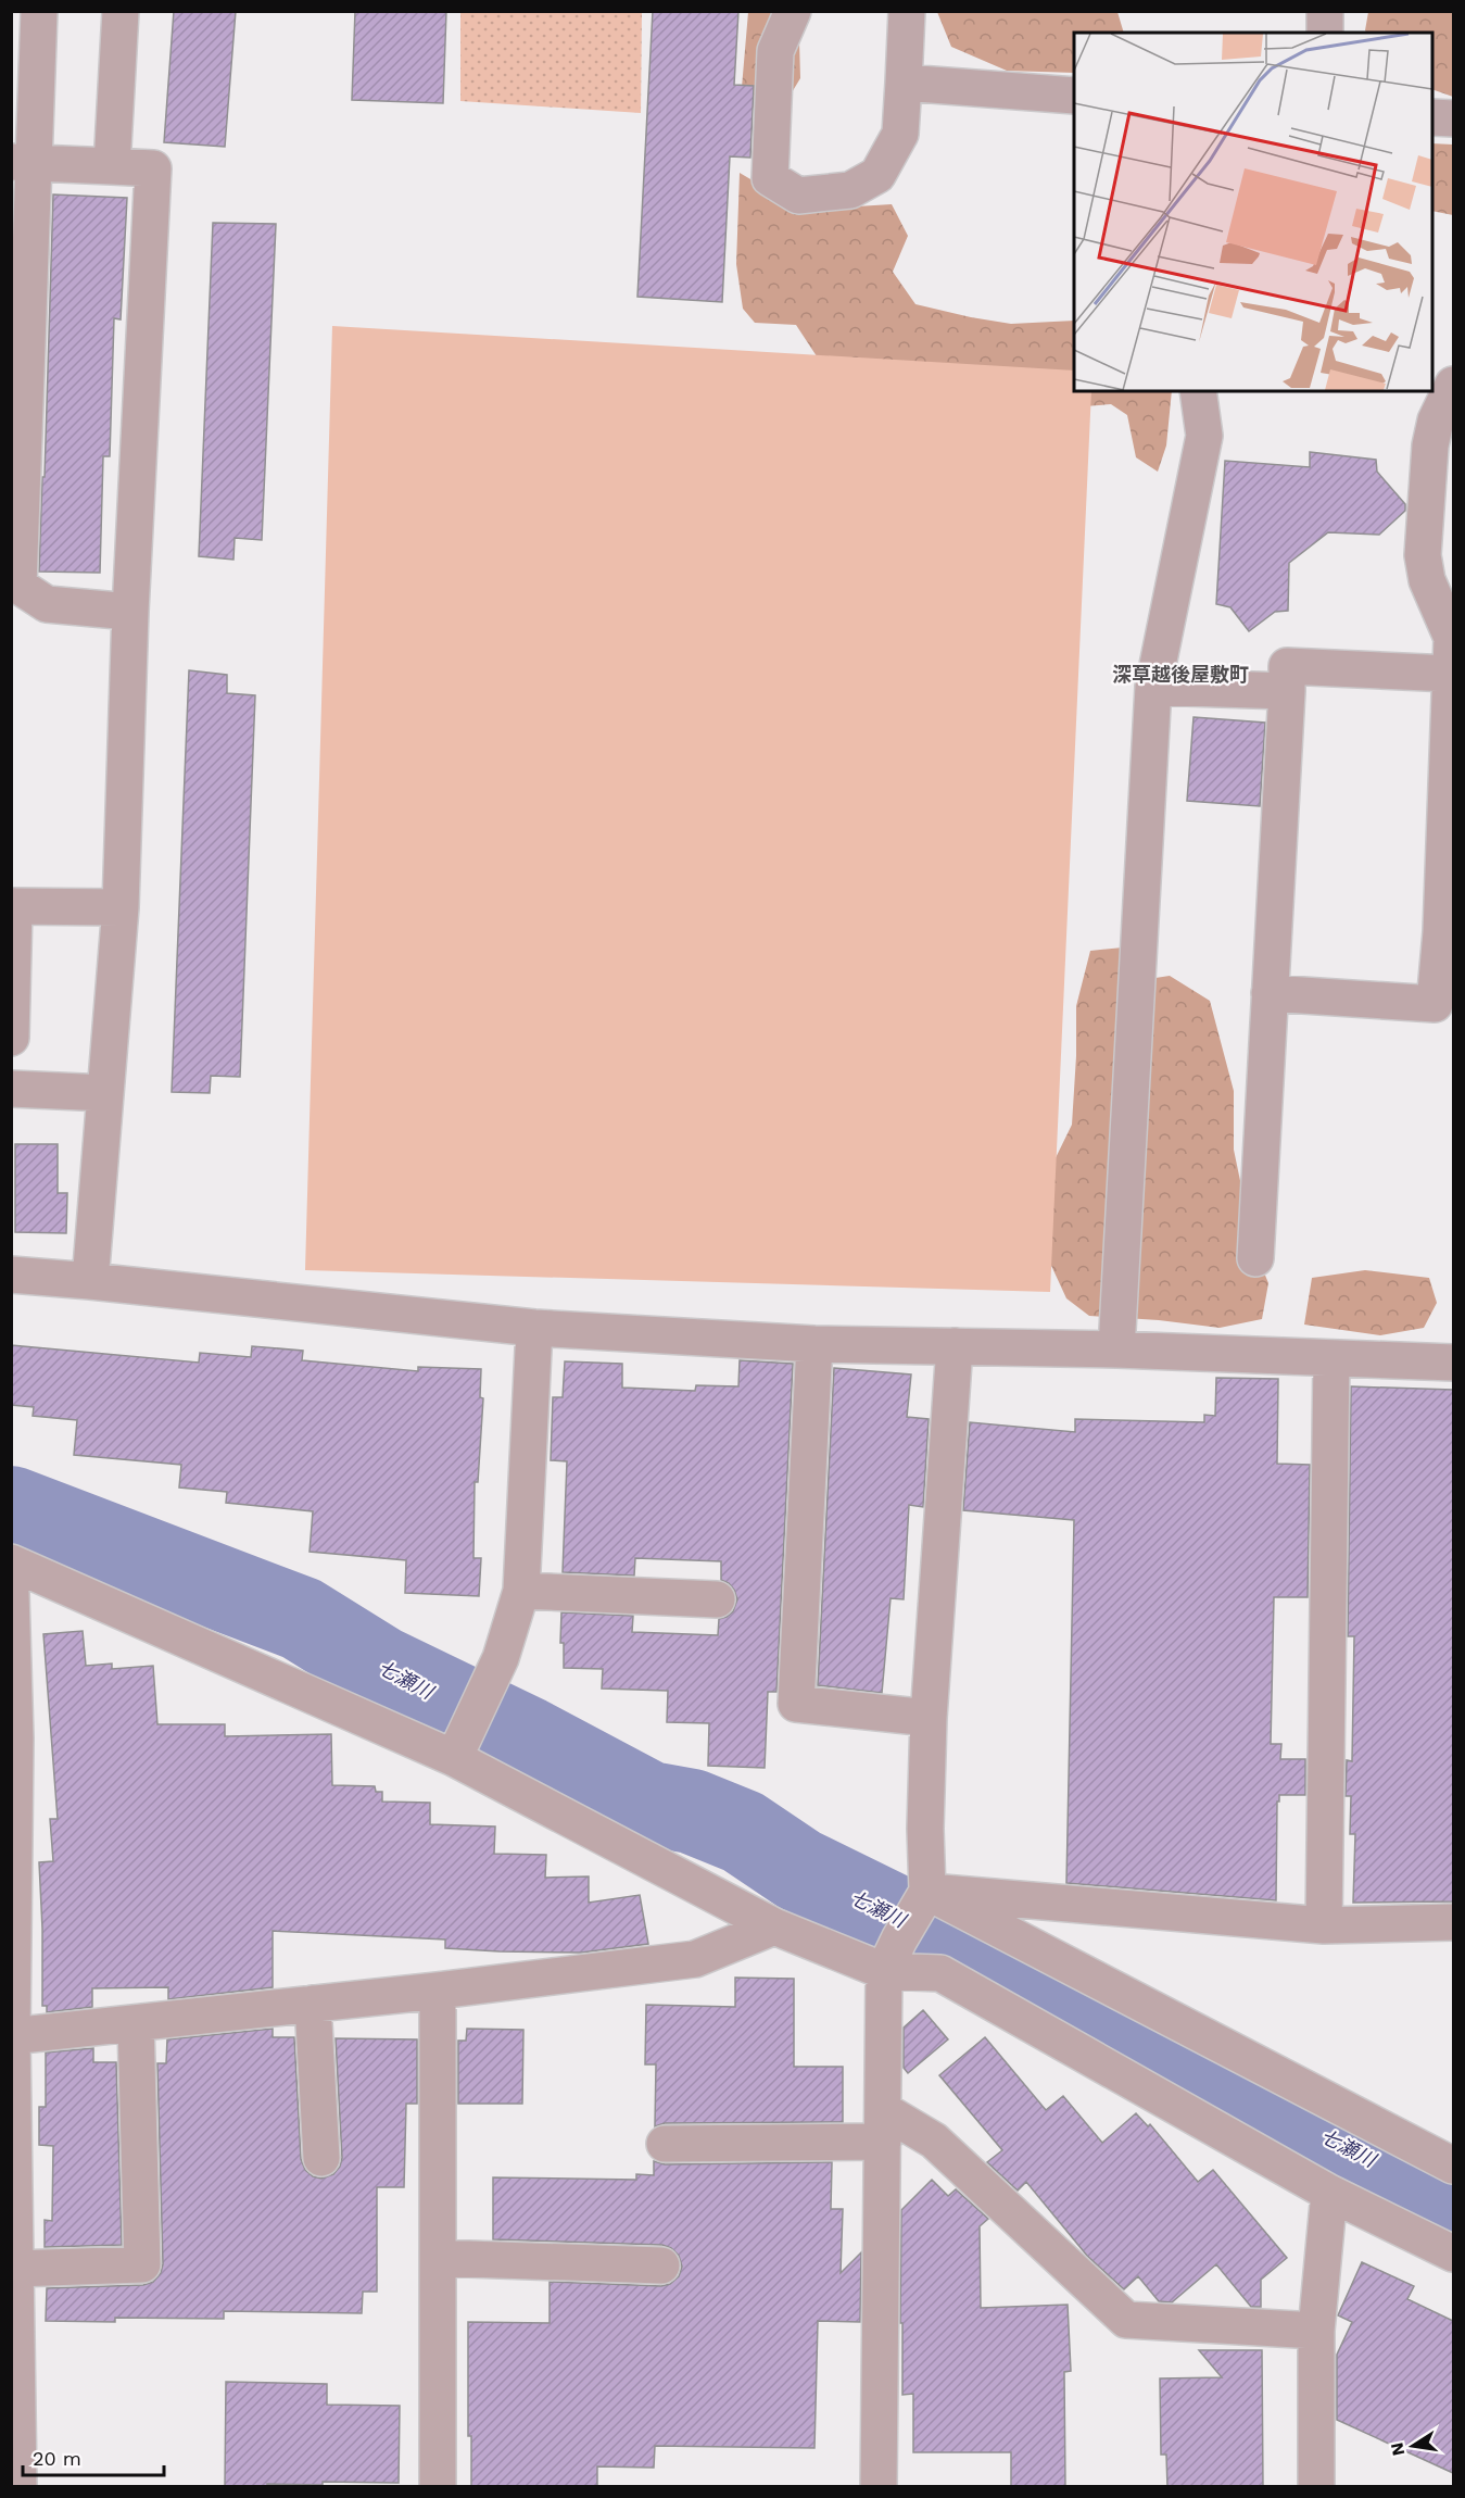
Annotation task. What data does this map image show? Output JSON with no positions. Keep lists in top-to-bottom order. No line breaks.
{"districts":["深草越後屋敷町"],"water":["七瀬川"],"scale_bar":"20 m","north":"left"}
